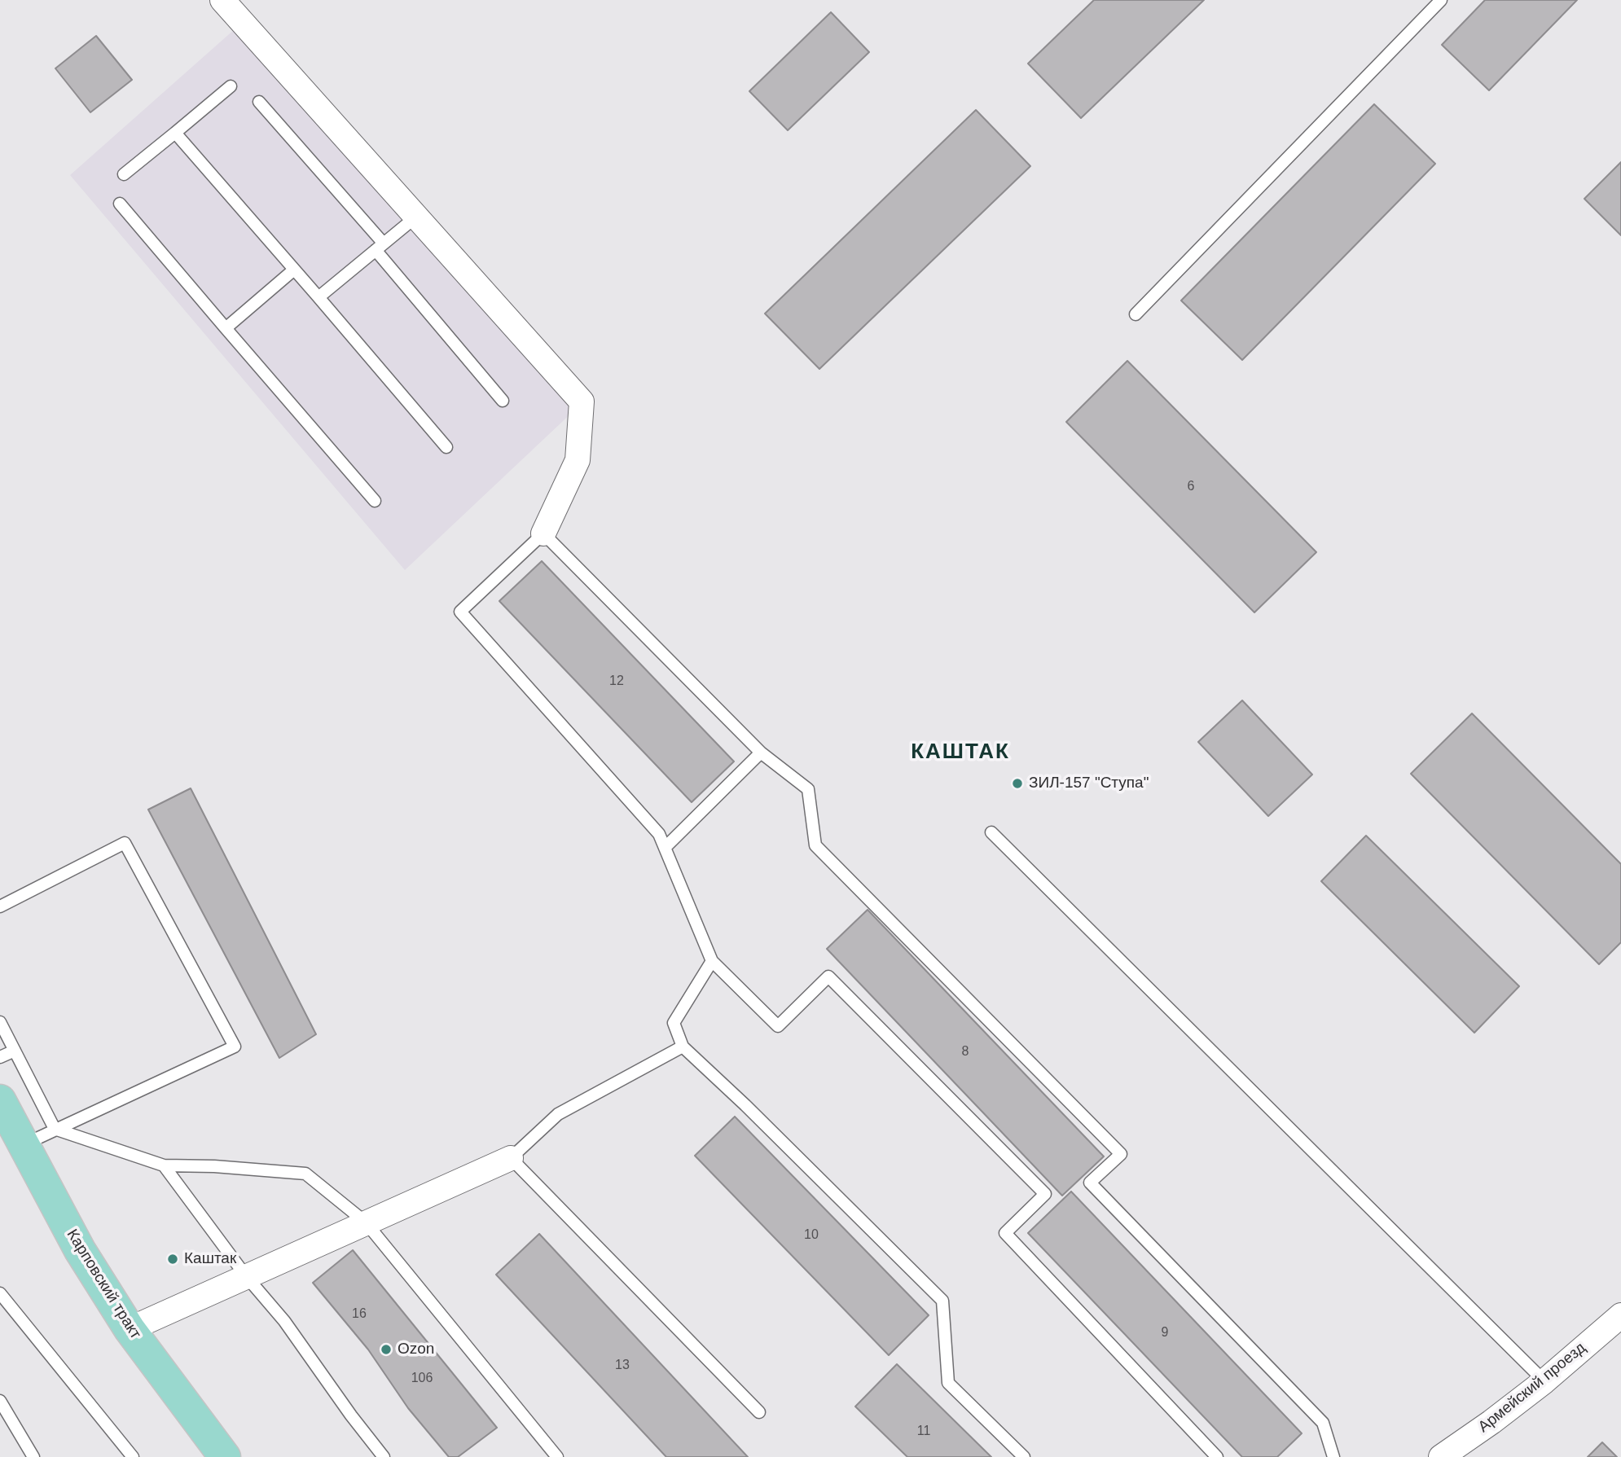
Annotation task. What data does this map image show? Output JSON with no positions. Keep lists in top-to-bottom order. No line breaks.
{"streets":{"main road":["Карповский тракт"],"street":["Армейский проезд"]},"districts":["КАШТАК"],"places":["ЗИЛ-157 \"Ступа\"","Каштак","Ozon"],"house_numbers":["6","12","8","10","16","9","13","106","11"]}
